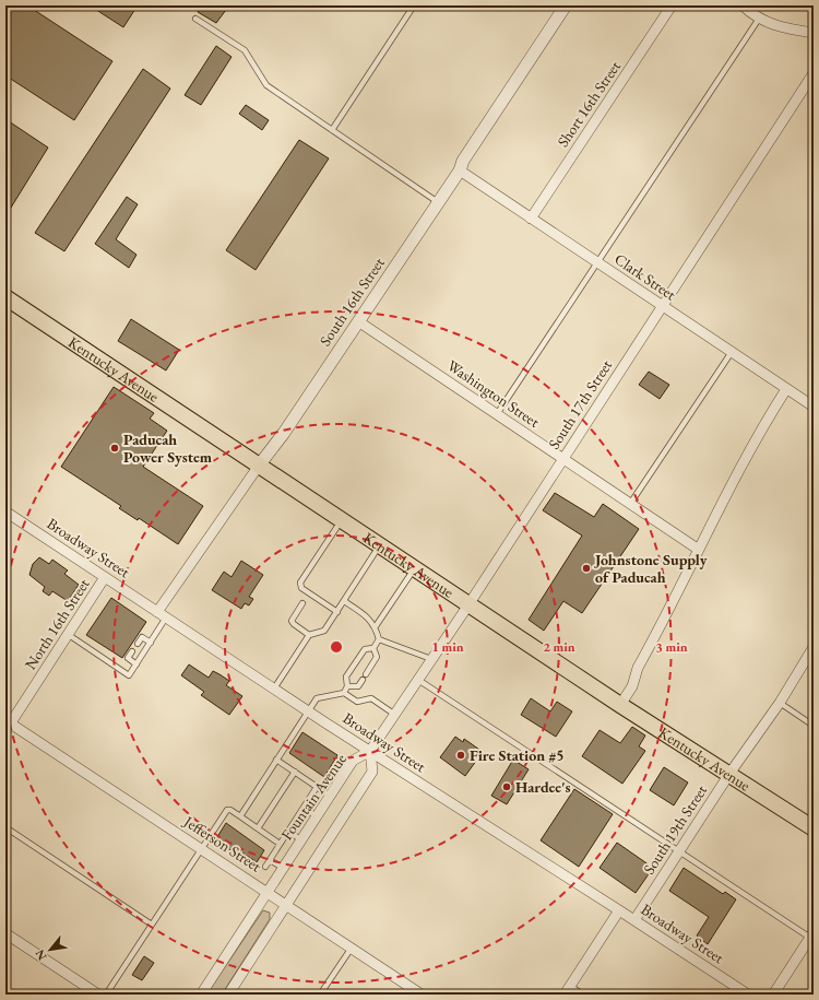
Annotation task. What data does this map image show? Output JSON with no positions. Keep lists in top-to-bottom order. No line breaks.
{"streets":{"main road":["Kentucky Avenue"],"street":["Short 16th Street","Clark Street","South 16th Street","Washington Street","South 17th Street","Broadway Street","North 16th Street","Fountain Avenue","South 19th Street","Jefferson Street"]},"crossings":[["Short 16th Street","Clark Street"],["Clark Street","South 16th Street"],["Clark Street","South 17th Street"],["South 16th Street","Kentucky Avenue"],["South 16th Street","Washington Street"],["South 16th Street","Broadway Street"],["Kentucky Avenue","South 17th Street"],["Kentucky Avenue","South 19th Street"],["Washington Street","South 17th Street"],["South 17th Street","Broadway Street"],["South 17th Street","Fountain Avenue"],["Broadway Street","North 16th Street"],["Broadway Street","Fountain Avenue"],["Broadway Street","South 19th Street"],["North 16th Street","Jefferson Street"],["Fountain Avenue","Jefferson Street"]],"places":["Paducah Power System","Johnstone Supply of Paducah","Fire Station #5","Hardee's"],"north":"bottom left","rings":["1 min","2 min","3 min"]}
